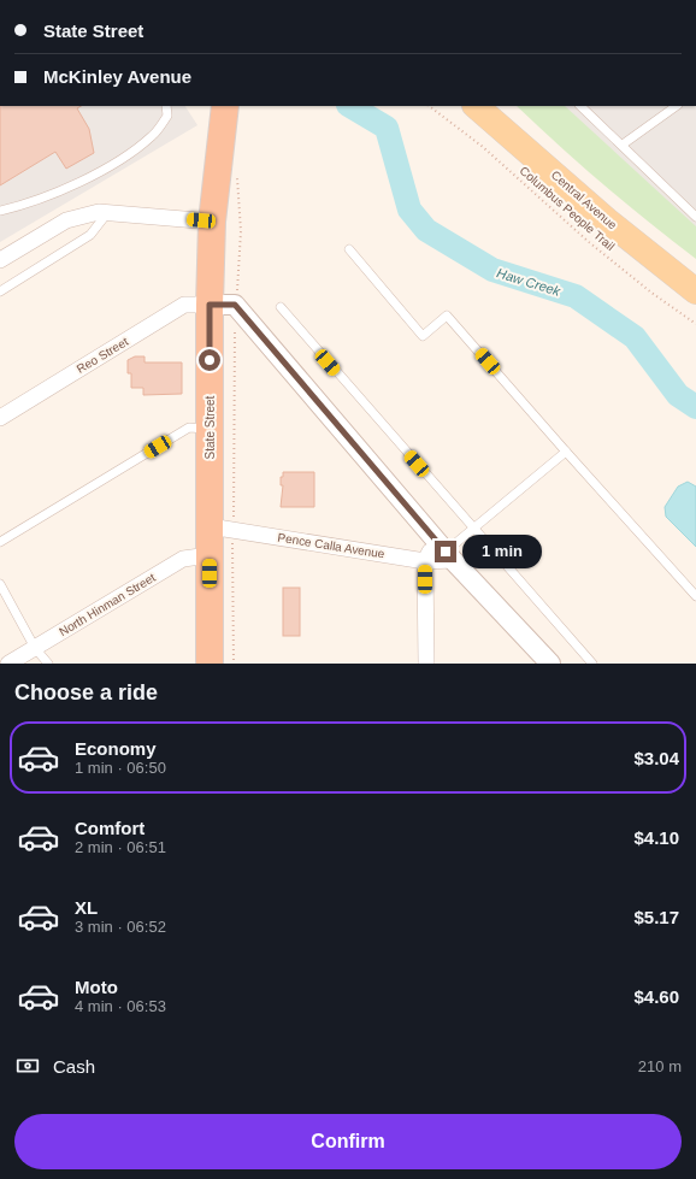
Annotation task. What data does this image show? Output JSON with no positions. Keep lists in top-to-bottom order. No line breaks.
{"streets":{"highway":["State Street"],"main road":["Central Avenue"],"street":["Reo Street","Pence Calla Avenue","North Hinman Street"],"path":["Columbus People Trail"]},"crossings":[["Reo Street","State Street"],["State Street","Pence Calla Avenue"],["State Street","North Hinman Street"]],"water":["Haw Creek"],"page":{"banner":["State Street","McKinley Avenue"],"bubble":"1 min","heading":"Choose a ride","list":[{"name":"Economy","note":"1 min · 06:50","value":"$3.04"},{"name":"Comfort","note":"2 min · 06:51","value":"$4.10"},{"name":"XL","note":"3 min · 06:52","value":"$5.17"},{"name":"Moto","note":"4 min · 06:53","value":"$4.60"}],"pay":["Cash","210 m"],"buttons":"Confirm"}}
